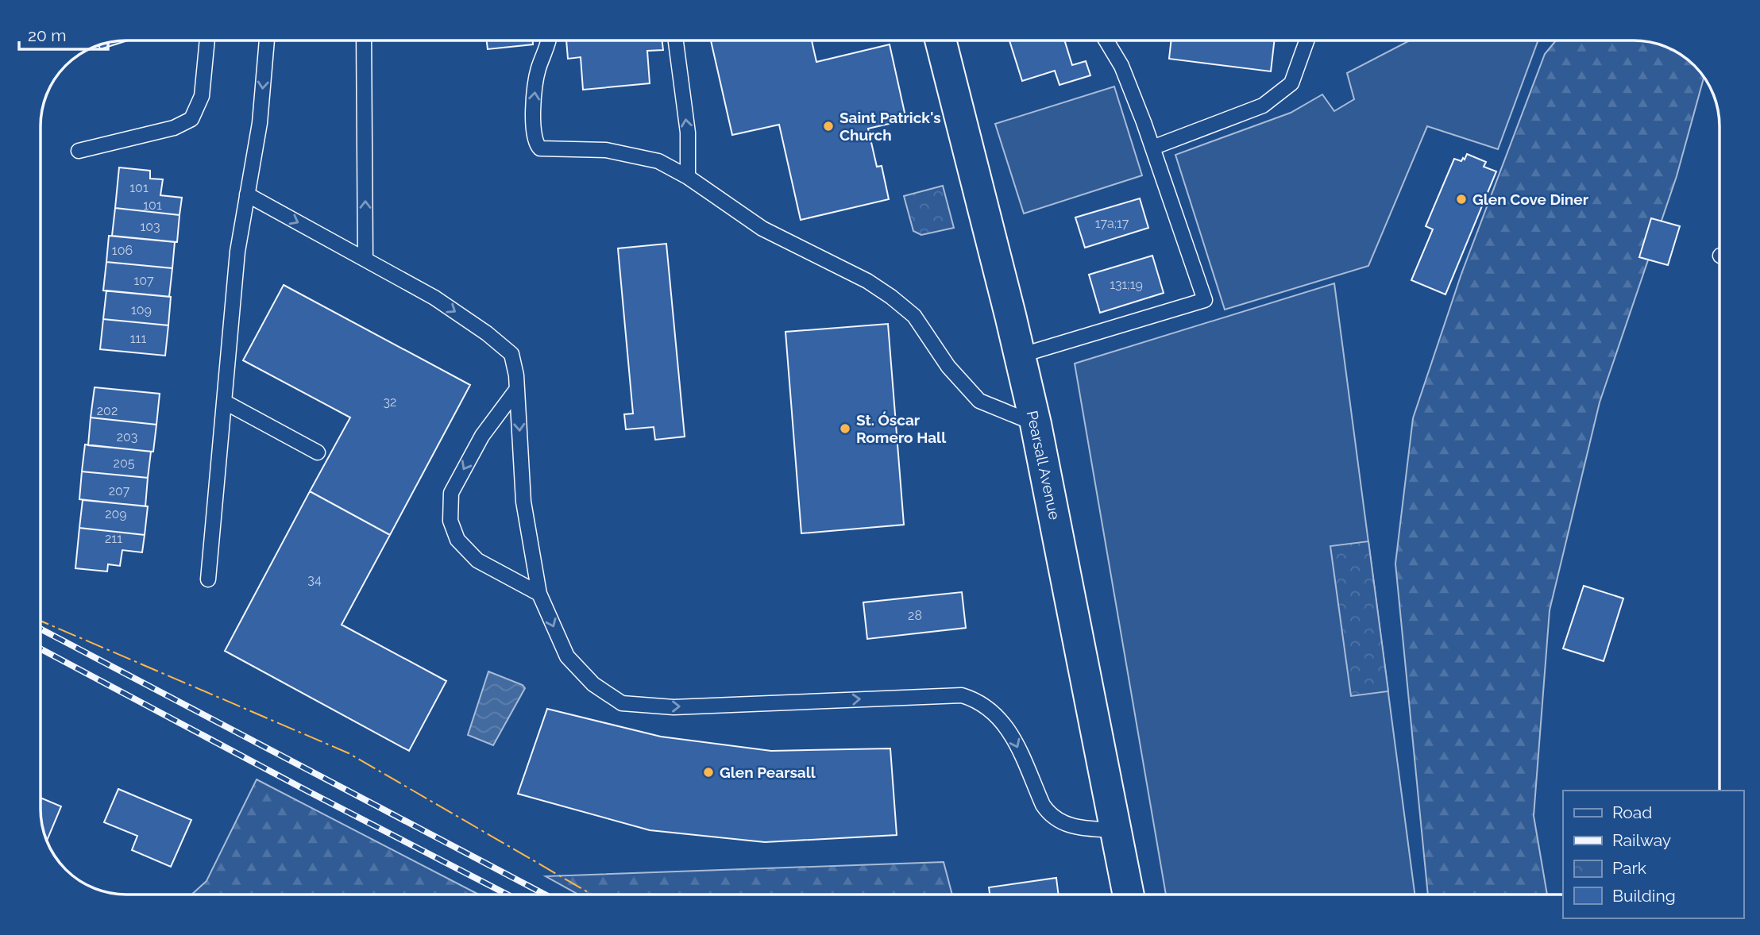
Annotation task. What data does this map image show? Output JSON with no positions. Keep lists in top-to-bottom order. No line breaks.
{"streets":{"street":["Pearsall Avenue"]},"places":["Saint Patrick's Church","Glen Cove Diner","St. Óscar Romero Hall","Glen Pearsall"],"house_numbers":["101","101","17a;17","103","106","107","131;19","109","111","32","202","203","205","207","209","211","34","28"],"legend":["Road","Railway","Park","Building"],"scale_bar":"20 m"}
